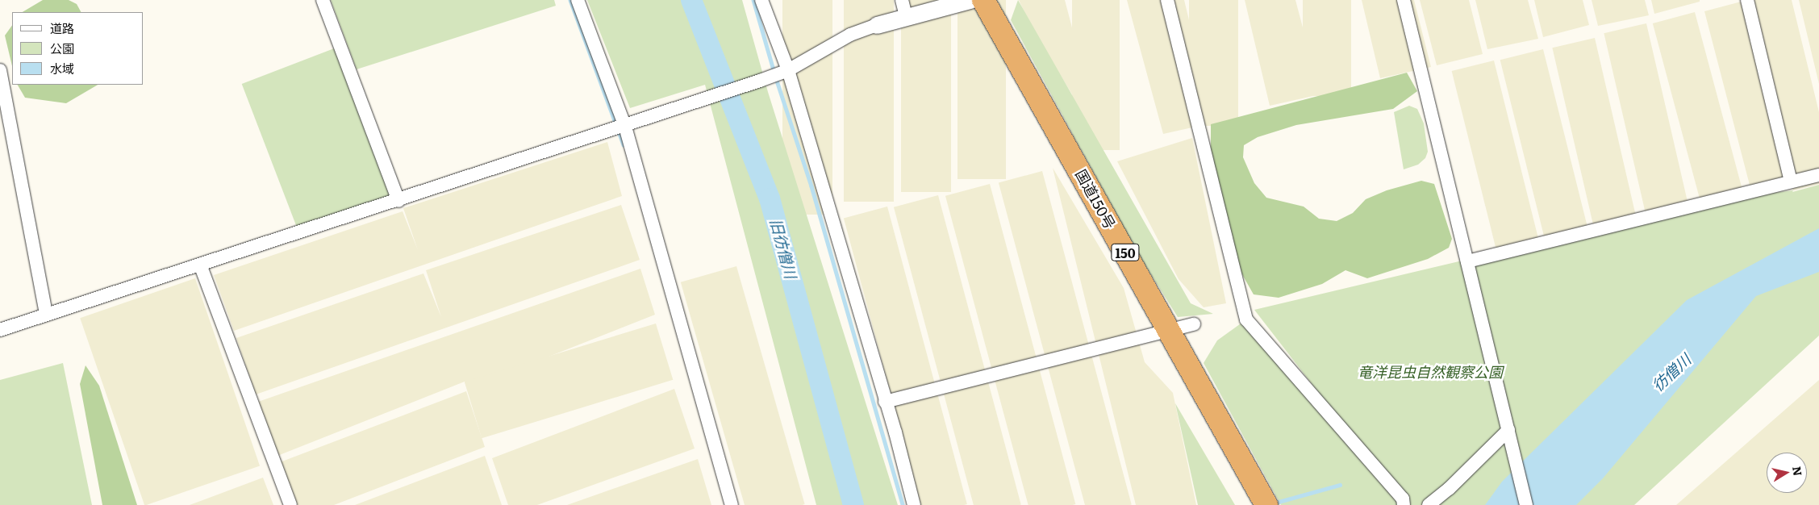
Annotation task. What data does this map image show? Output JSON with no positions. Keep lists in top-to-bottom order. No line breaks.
{"streets":{"highway":["国道150号","150"]},"water":["旧彷僧川","彷僧川"],"parks":["竜洋昆虫自然観察公園"],"legend":["道路","公園","水域"],"north":"right"}
